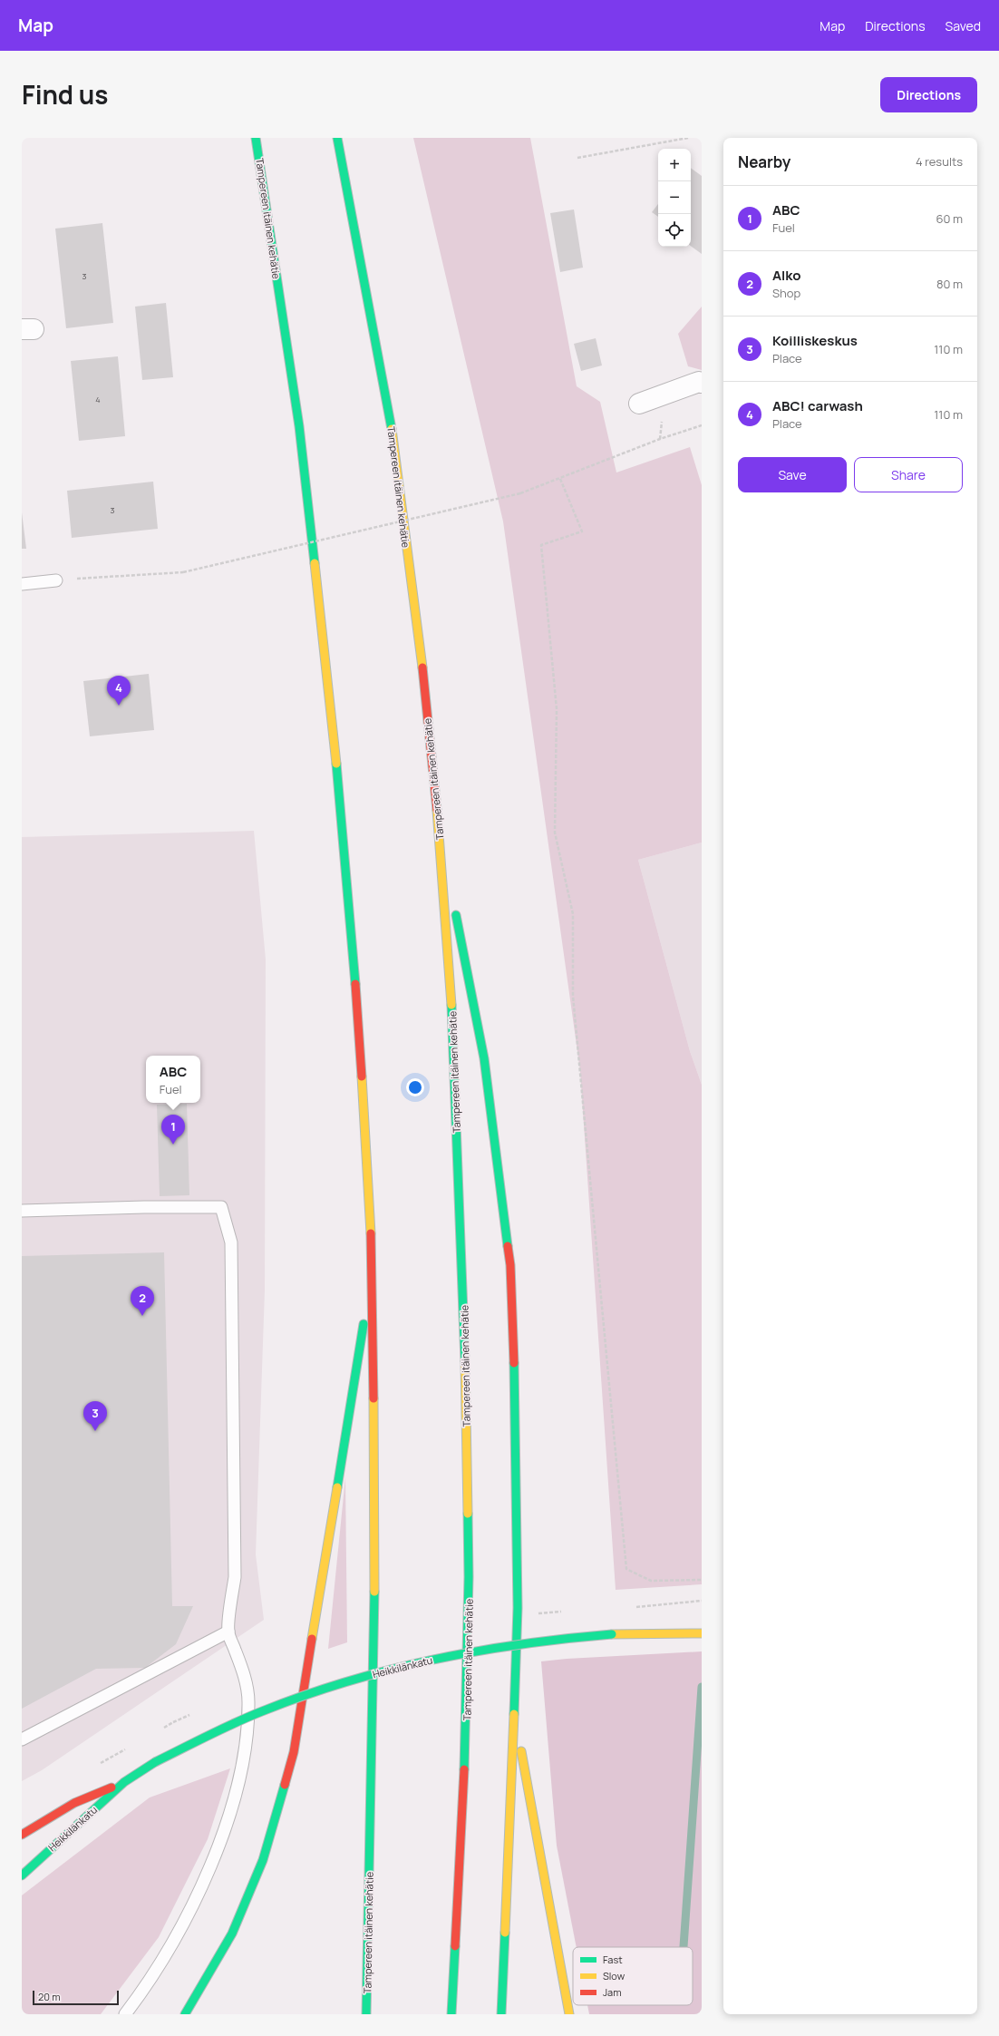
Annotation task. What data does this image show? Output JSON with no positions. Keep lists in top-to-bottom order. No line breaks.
{"streets":{"main road":["Tampereen itäinen kehätie","Heikkilänkatu"]},"house_numbers":["3","4","3"],"legend":["Fast","Slow","Jam"],"scale_bar":"20 m","page":{"header":"Map","nav":["Map","Directions","Saved"],"title":"Find us","buttons":["Directions",["Save","Share"]],"heading":["Nearby","4 results"],"map_buttons":["+","−"],"list":[{"mark":"1","name":"ABC","note":"Fuel","value":"60 m"},{"mark":"2","name":"Alko","note":"Shop","value":"80 m"},{"mark":"3","name":"Koilliskeskus","note":"Place","value":"110 m"},{"mark":"4","name":"ABC! carwash","note":"Place","value":"110 m"}],"pins":["4","1","2","3"],"popup":["ABC","Fuel"],"scale":"20 m"}}
